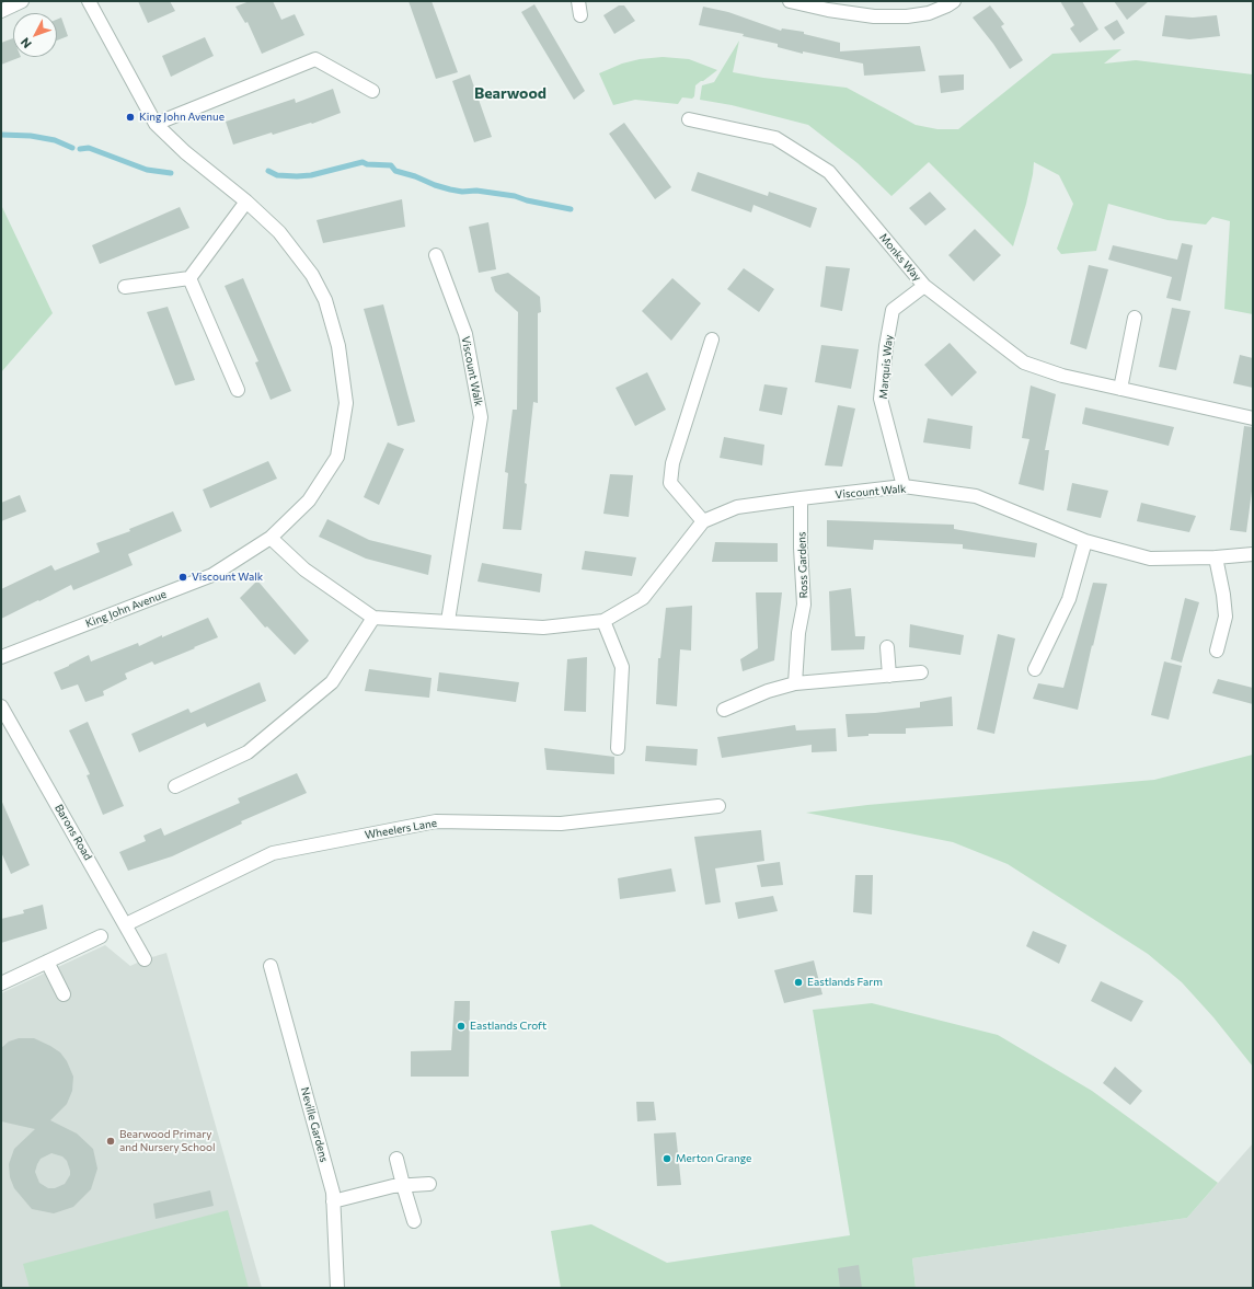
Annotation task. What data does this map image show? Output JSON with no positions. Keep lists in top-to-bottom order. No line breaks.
{"streets":{"street":["Monks Way","Marquis Way","Viscount Walk","Ross Gardens","King John Avenue","Wheelers Lane","Barons Road","Neville Gardens"]},"crossings":[["Monks Way","Marquis Way"],["Marquis Way","Viscount Walk"],["Viscount Walk","Ross Gardens"],["Wheelers Lane","Barons Road"]],"districts":["Bearwood"],"places":["King John Avenue","Viscount Walk","Eastlands Farm","Eastlands Croft","Bearwood Primary and Nursery School","Merton Grange"],"north":"bottom left"}
